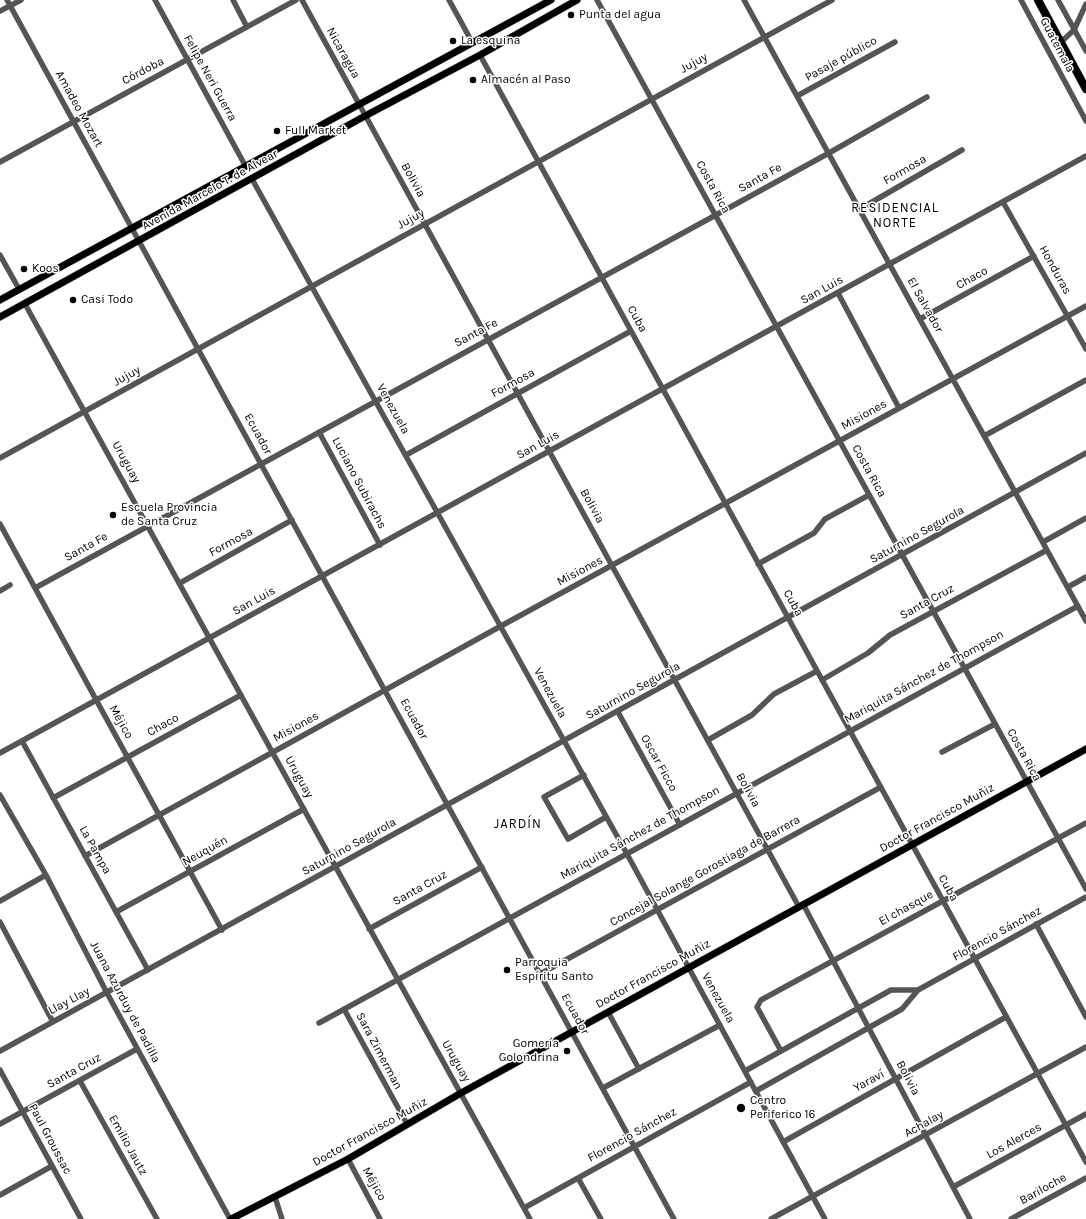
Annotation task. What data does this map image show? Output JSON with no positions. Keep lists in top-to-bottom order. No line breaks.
{"streets":{"main road":["Avenida Marcelo T. de Alvear","Doctor Francisco Muñiz"],"street":["Guatemala","Nicaragua","Pasaje público","Jujuy","Córdoba","Felipe Neri Guerra","Amadeo Mozart","Formosa","Santa Fe","Bolivia","Costa Rica","Honduras","Chaco","San Luis","El Salvador","Cuba","Venezuela","Misiones","Ecuador","Uruguay","Luciano Subirachs","Saturnino Segurola","Santa Cruz","Mariquita Sánchez de Thompson","Méjico","Oscar Ficco","La Pampa","Neuquén","Concejal Solange Gorostiaga de Barrera","El chasque","Florencio Sánchez","Llay Llay","Juana Azurduy de Padilla","Sara Zimerman","Yaraví","Achalay","Paul Groussac","Los Alerces","Emilio Jautz","Bariloche"]},"crossings":[["Nicaragua","Bolivia"],["Nicaragua","Avenida Marcelo T. de Alvear"],["Pasaje público","El Salvador"],["Jujuy","Bolivia"],["Jujuy","Costa Rica"],["Jujuy","El Salvador"],["Jujuy","Cuba"],["Jujuy","Venezuela"],["Jujuy","Ecuador"],["Jujuy","Uruguay"],["Córdoba","Felipe Neri Guerra"],["Córdoba","Amadeo Mozart"],["Felipe Neri Guerra","Avenida Marcelo T. de Alvear"],["Amadeo Mozart","Avenida Marcelo T. de Alvear"],["Amadeo Mozart","Ecuador"],["Formosa","Bolivia"],["Formosa","El Salvador"],["Formosa","Cuba"],["Formosa","Venezuela"],["Formosa","Ecuador"],["Formosa","Uruguay"],["Santa Fe","Bolivia"],["Santa Fe","Costa Rica"],["Santa Fe","El Salvador"],["Santa Fe","Cuba"],["Santa Fe","Venezuela"],["Santa Fe","Ecuador"],["Santa Fe","Uruguay"],["Santa Fe","Luciano Subirachs"],["Santa Fe","Méjico"],["Bolivia","Avenida Marcelo T. de Alvear"],["Bolivia","San Luis"],["Bolivia","Misiones"],["Bolivia","Saturnino Segurola"],["Bolivia","Mariquita Sánchez de Thompson"],["Bolivia","Doctor Francisco Muñiz"],["Bolivia","Concejal Solange Gorostiaga de Barrera"],["Bolivia","El chasque"],["Bolivia","Florencio Sánchez"],["Bolivia","Yaraví"],["Bolivia","Achalay"],["Bolivia","Los Alerces"],["Costa Rica","San Luis"],["Costa Rica","Misiones"],["Costa Rica","Saturnino Segurola"],["Costa Rica","Santa Cruz"],["Costa Rica","Mariquita Sánchez de Thompson"],["Costa Rica","Doctor Francisco Muñiz"],["Costa Rica","El chasque"],["Avenida Marcelo T. de Alvear","Cuba"],["Avenida Marcelo T. de Alvear","Venezuela"],["Avenida Marcelo T. de Alvear","Ecuador"],["Avenida Marcelo T. de Alvear","Uruguay"],["Honduras","Chaco"],["Honduras","San Luis"],["Honduras","Misiones"],["Chaco","El Salvador"],["Chaco","Uruguay"],["Chaco","Méjico"],["Chaco","La Pampa"],["San Luis","El Salvador"],["San Luis","Cuba"],["San Luis","Venezuela"],["San Luis","Ecuador"],["San Luis","Uruguay"],["San Luis","Luciano Subirachs"],["San Luis","Méjico"],["San Luis","La Pampa"],["El Salvador","Misiones"],["El Salvador","Saturnino Segurola"],["El Salvador","Santa Cruz"],["El Salvador","Mariquita Sánchez de Thompson"],["Cuba","Misiones"],["Cuba","Saturnino Segurola"],["Cuba","Santa Cruz"],["Cuba","Mariquita Sánchez de Thompson"],["Cuba","Doctor Francisco Muñiz"],["Cuba","Concejal Solange Gorostiaga de Barrera"],["Cuba","El chasque"],["Cuba","Florencio Sánchez"],["Cuba","Yaraví"],["Cuba","Achalay"],["Cuba","Los Alerces"],["Venezuela","Misiones"],["Venezuela","Saturnino Segurola"],["Venezuela","Mariquita Sánchez de Thompson"],["Venezuela","Doctor Francisco Muñiz"],["Venezuela","Concejal Solange Gorostiaga de Barrera"],["Venezuela","Florencio Sánchez"],["Venezuela","Yaraví"],["Venezuela","Achalay"],["Misiones","Ecuador"],["Misiones","Uruguay"],["Misiones","Méjico"],["Misiones","La Pampa"],["Ecuador","Saturnino Segurola"],["Ecuador","Santa Cruz"],["Ecuador","Mariquita Sánchez de Thompson"],["Ecuador","Doctor Francisco Muñiz"],["Ecuador","Concejal Solange Gorostiaga de Barrera"],["Ecuador","Florencio Sánchez"],["Uruguay","Saturnino Segurola"],["Uruguay","Santa Cruz"],["Uruguay","Mariquita Sánchez de Thompson"],["Uruguay","Doctor Francisco Muñiz"],["Uruguay","Neuquén"],["Uruguay","Florencio Sánchez"],["Saturnino Segurola","Méjico"],["Saturnino Segurola","Oscar Ficco"],["Saturnino Segurola","La Pampa"],["Saturnino Segurola","Llay Llay"],["Santa Cruz","Juana Azurduy de Padilla"],["Santa Cruz","Paul Groussac"],["Santa Cruz","Emilio Jautz"],["Mariquita Sánchez de Thompson","Oscar Ficco"],["Mariquita Sánchez de Thompson","Sara Zimerman"],["Méjico","Doctor Francisco Muñiz"],["Méjico","Neuquén"],["Doctor Francisco Muñiz","Juana Azurduy de Padilla"],["Doctor Francisco Muñiz","Sara Zimerman"],["La Pampa","Neuquén"],["La Pampa","Llay Llay"],["Llay Llay","Juana Azurduy de Padilla"]],"districts":["RESIDENCIAL NORTE","JARDÍN"],"places":["Punta del agua","La esquina","Almacén al Paso","Full Market","Koos","Casi Todo","Escuela Provincia de Santa Cruz","Parroquia Espíritu Santo","Gomería Golondrina","Centro Periferico 16"]}
